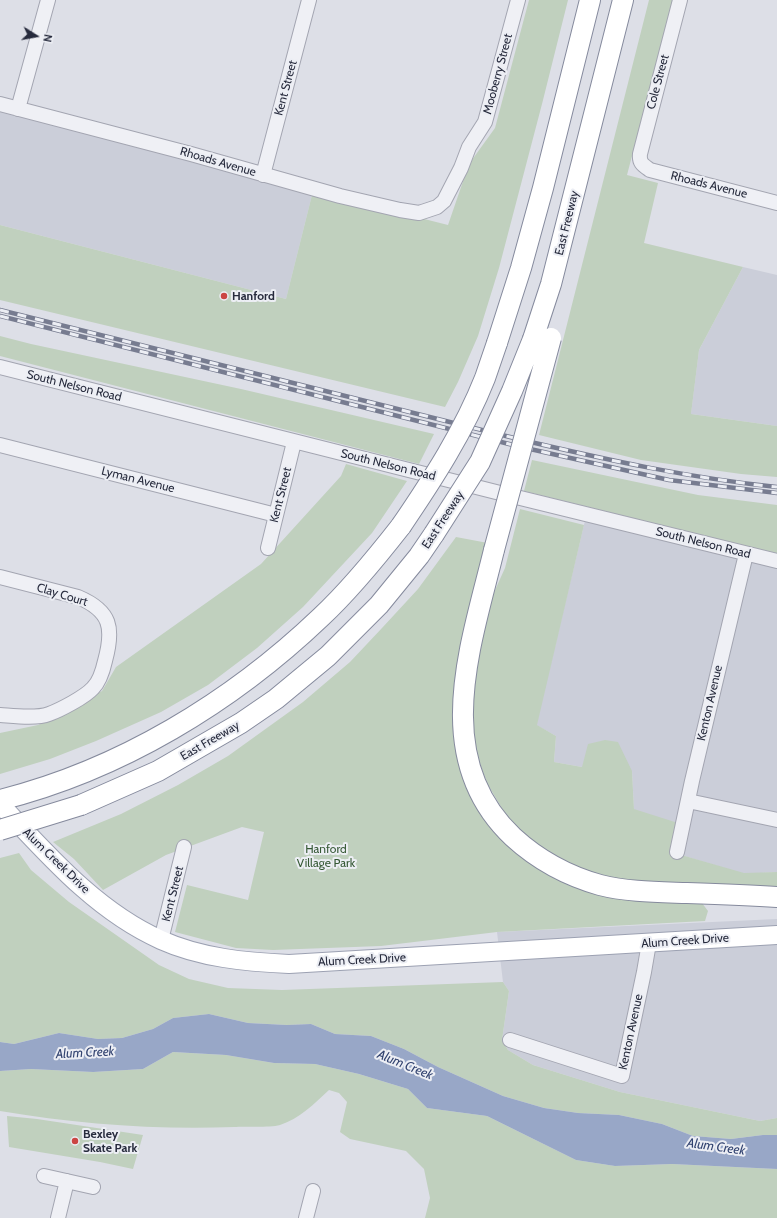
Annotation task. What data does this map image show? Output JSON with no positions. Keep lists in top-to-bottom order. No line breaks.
{"streets":{"highway":["East Freeway"],"main road":["Alum Creek Drive"],"street":["Mooberry Street","Cole Street","Kent Street","Rhoads Avenue","South Nelson Road","Lyman Avenue","Clay Court","Kenton Avenue"]},"crossings":[["Mooberry Street","Rhoads Avenue"],["Cole Street","Rhoads Avenue"],["Kent Street","Rhoads Avenue"],["Kent Street","South Nelson Road"],["Kent Street","Lyman Avenue"],["Kent Street","Alum Creek Drive"],["South Nelson Road","Kenton Avenue"],["Kenton Avenue","Alum Creek Drive"]],"water":["Alum Creek"],"parks":["Hanford Village Park"],"places":["Hanford","Bexley Skate Park"],"north":"right"}
